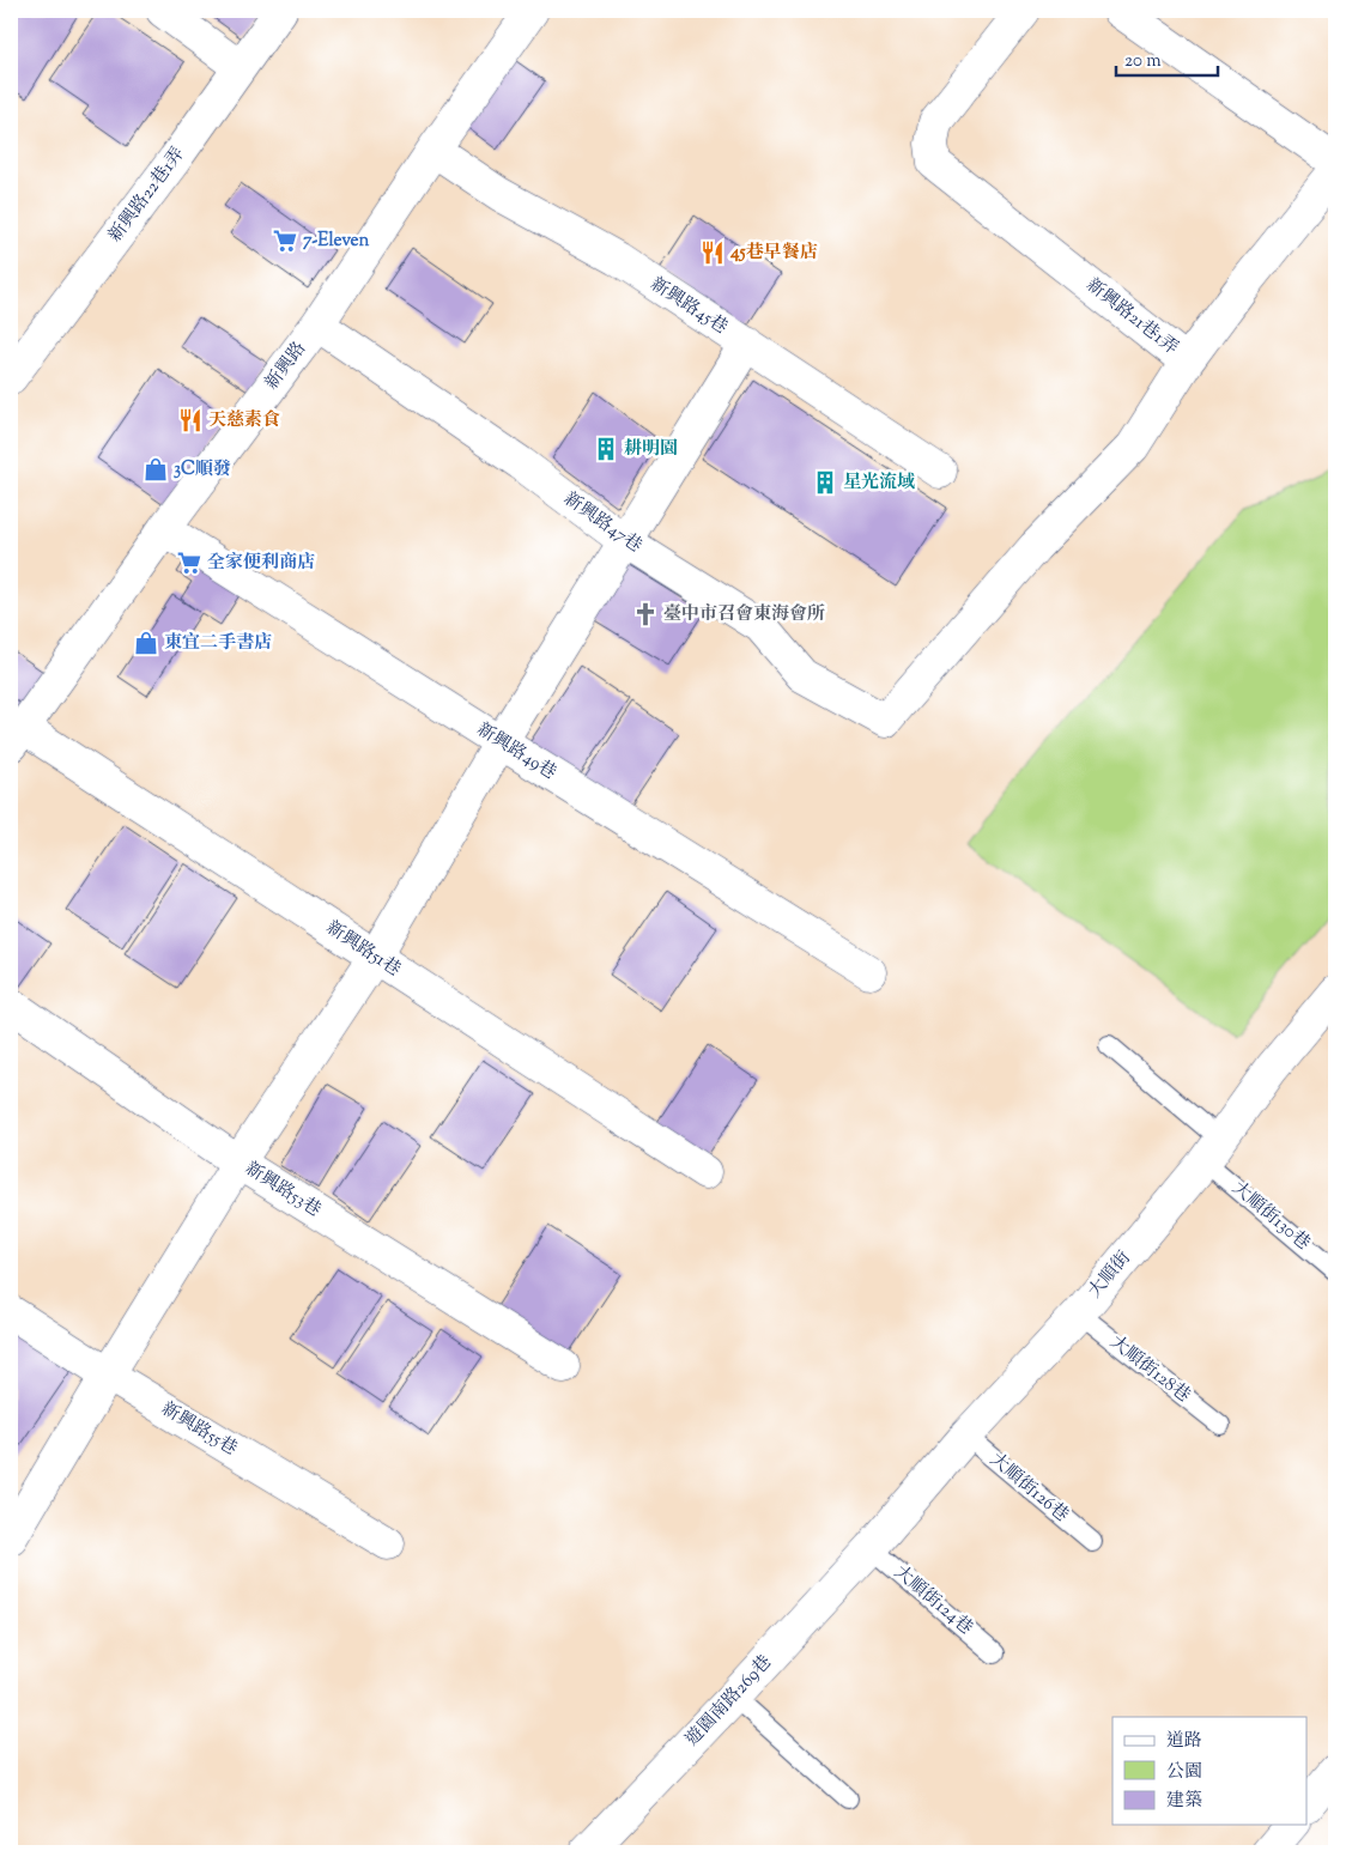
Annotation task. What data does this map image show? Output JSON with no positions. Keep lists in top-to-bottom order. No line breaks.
{"streets":{"street":["新興路22巷1弄","新興路45巷","新興路21巷1弄","新興路","新興路47巷","新興路49巷","新興路51巷","新興路53巷","大順街","新興路55巷","遊園南路269巷"],"lane":["大順街130巷","大順街128巷","大順街126巷","大順街124巷"]},"crossings":[["新興路45巷","新興路"],["新興路21巷1弄","新興路47巷"],["新興路","新興路47巷"],["新興路","新興路49巷"],["新興路","新興路51巷"],["大順街130巷","大順街"],["大順街","大順街128巷"],["大順街","大順街126巷"],["大順街","大順街124巷"],["大順街","遊園南路269巷"],["大順街124巷","遊園南路269巷"]],"places":{"supermarket":["7-Eleven","全家便利商店"],"restaurant":["45巷早餐店","天慈素食"],"building":["耕明園","星光流域"],"shop":["3C順發","東宜二手書店"],"church":["臺中市召會東海會所"]},"legend":["道路","公園","建築"],"scale_bar":"20 m"}
